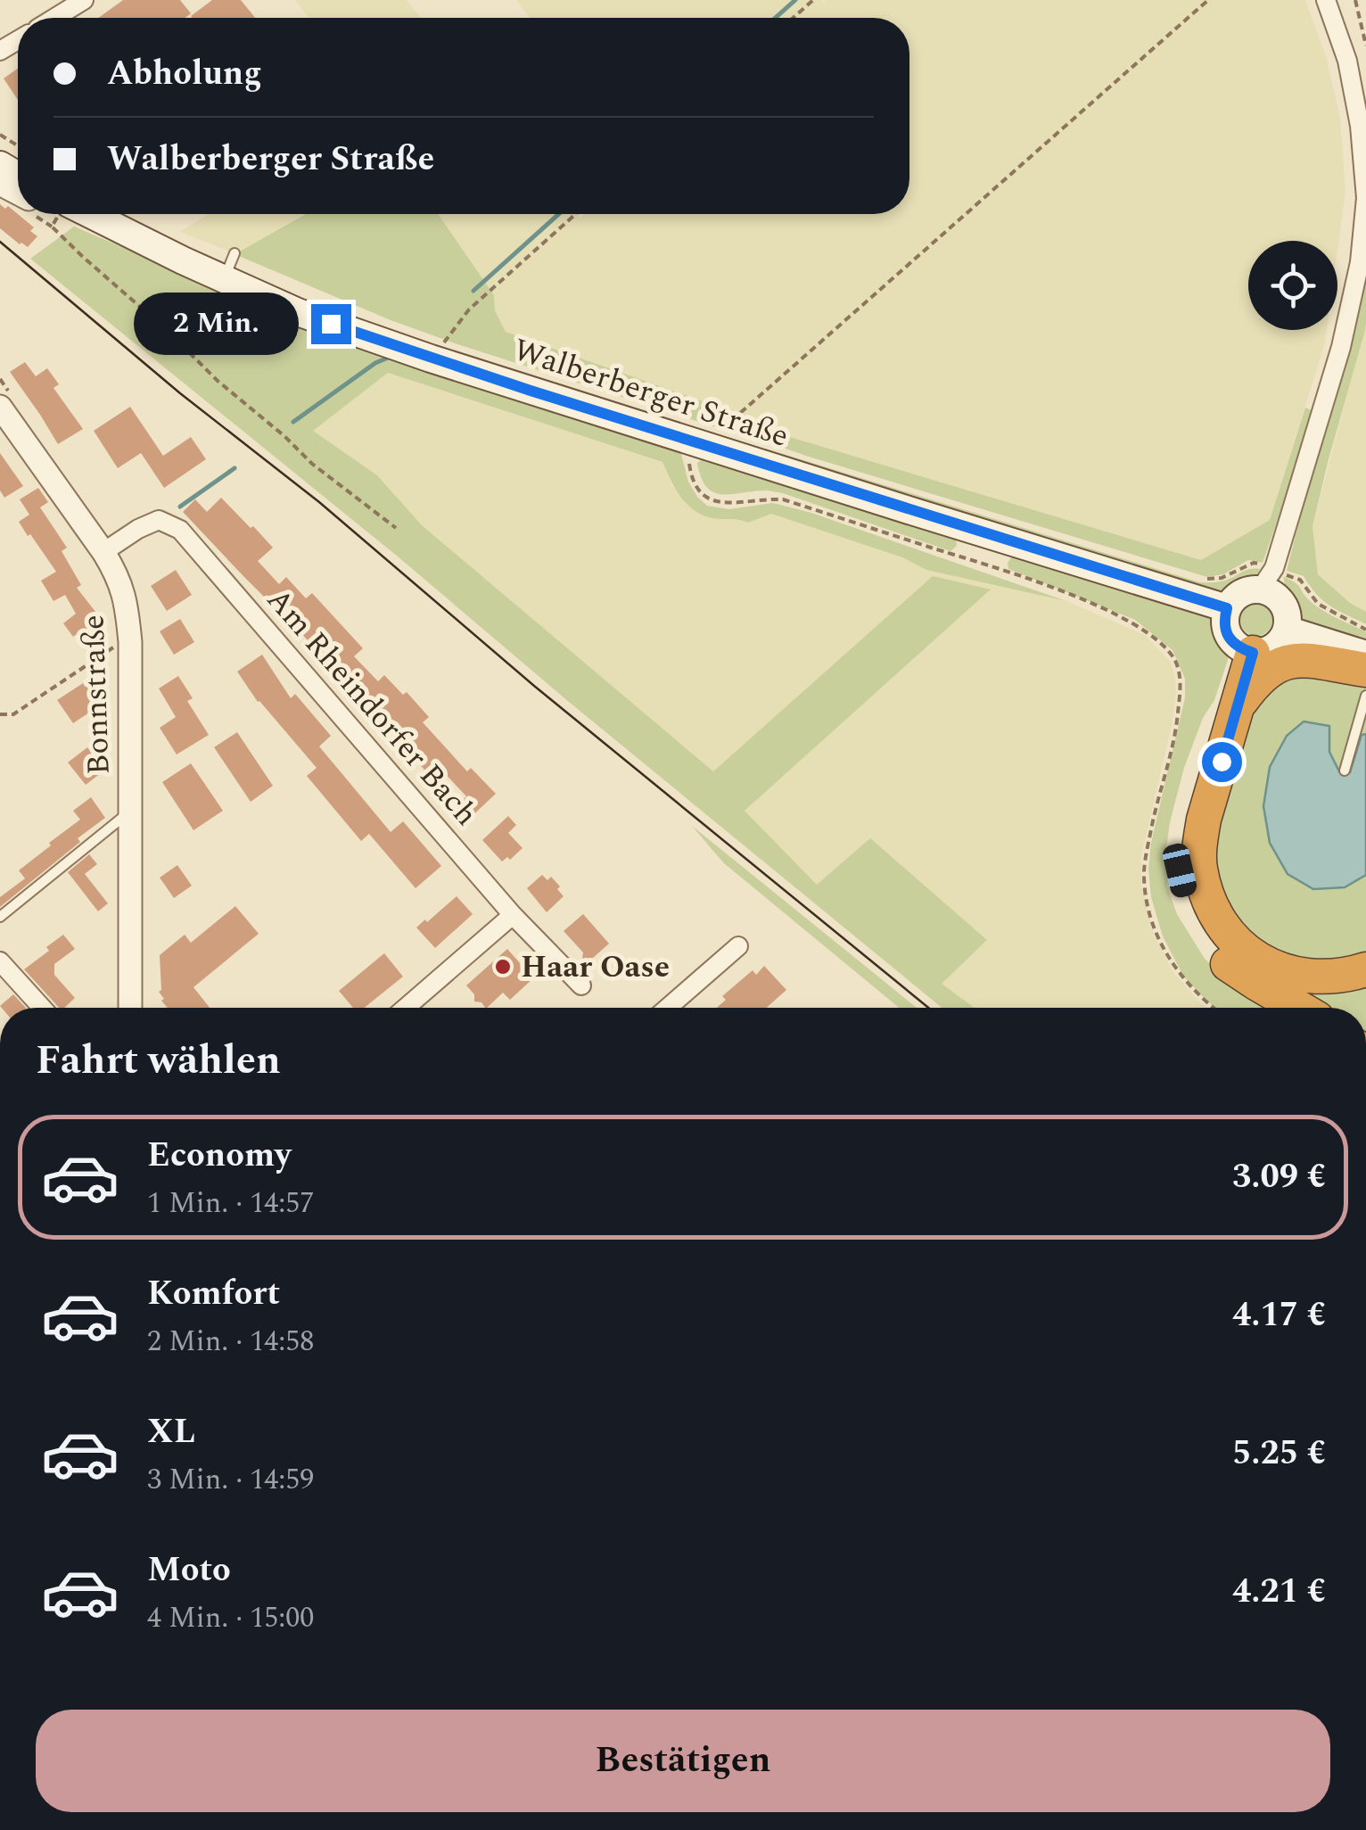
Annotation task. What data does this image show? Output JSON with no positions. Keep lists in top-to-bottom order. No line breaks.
{"streets":{"main road":["Walberberger Straße"],"street":["Bonnstraße","Am Rheindorfer Bach"]},"crossings":[["Bonnstraße","Am Rheindorfer Bach"]],"places":["Haar Oase"],"page":{"banner":["Abholung","Walberberger Straße"],"bubble":"2 Min.","heading":"Fahrt wählen","list":[{"name":"Economy","note":"1 Min. · 14:57","value":"3.09 €"},{"name":"Komfort","note":"2 Min. · 14:58","value":"4.17 €"},{"name":"XL","note":"3 Min. · 14:59","value":"5.25 €"},{"name":"Moto","note":"4 Min. · 15:00","value":"4.21 €"}],"buttons":"Bestätigen"}}
